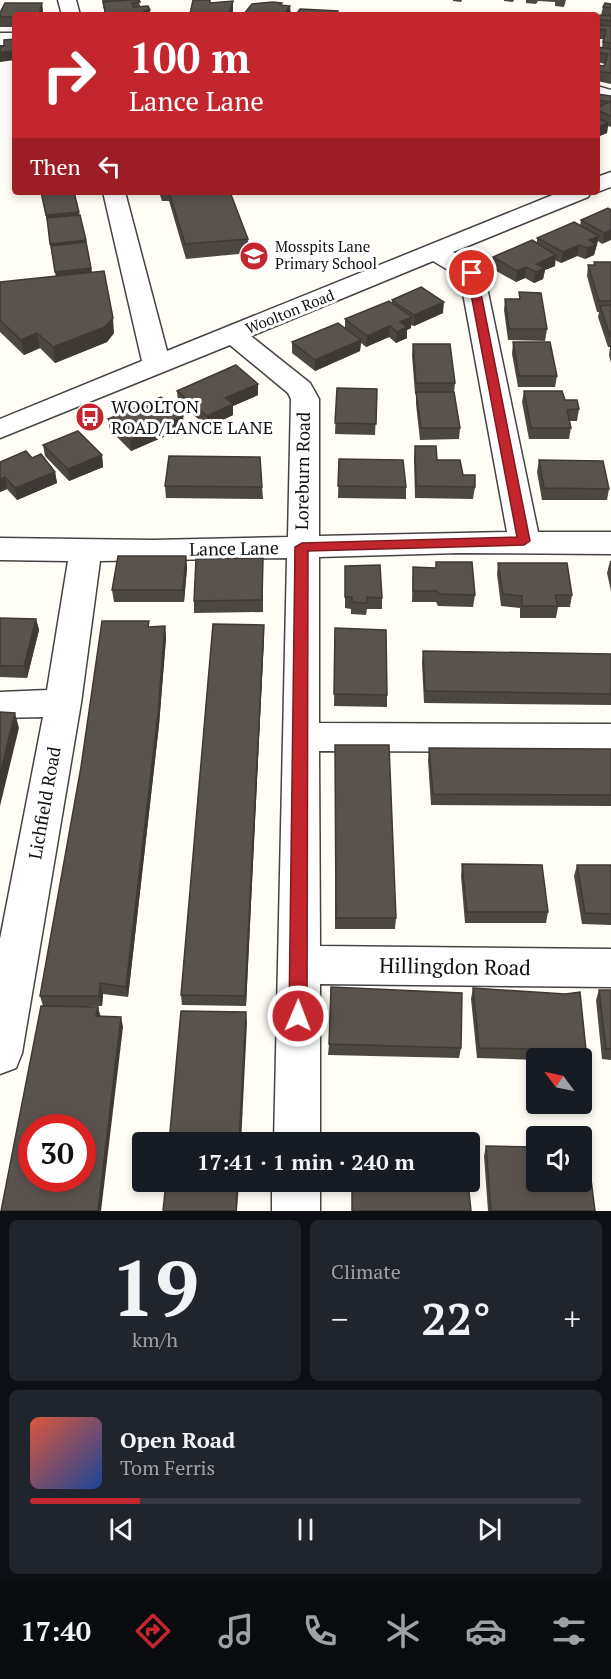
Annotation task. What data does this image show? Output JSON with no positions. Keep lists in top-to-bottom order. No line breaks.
{"streets":{"street":["Woolton Road","Loreburn Road","Lance Lane","Lichfield Road","Hillingdon Road"]},"crossings":[["Woolton Road","Loreburn Road"],["Loreburn Road","Lance Lane"],["Loreburn Road","Hillingdon Road"],["Lance Lane","Lichfield Road"]],"places":{"school or university":["Mosspits Lane Primary School"],"bus stop":["WOOLTON ROAD/LANCE LANE"]},"north":"top left","page":{"turn":["100 m","Lance Lane"],"then":"Then","limit":"30","trip":"17:41 · 1 min · 240 m","tile":[["19","km/h"],"Climate"],"heat":["−","22°","+"],"song":["Open Road","Tom Ferris"],"tabs":"17:40"}}
